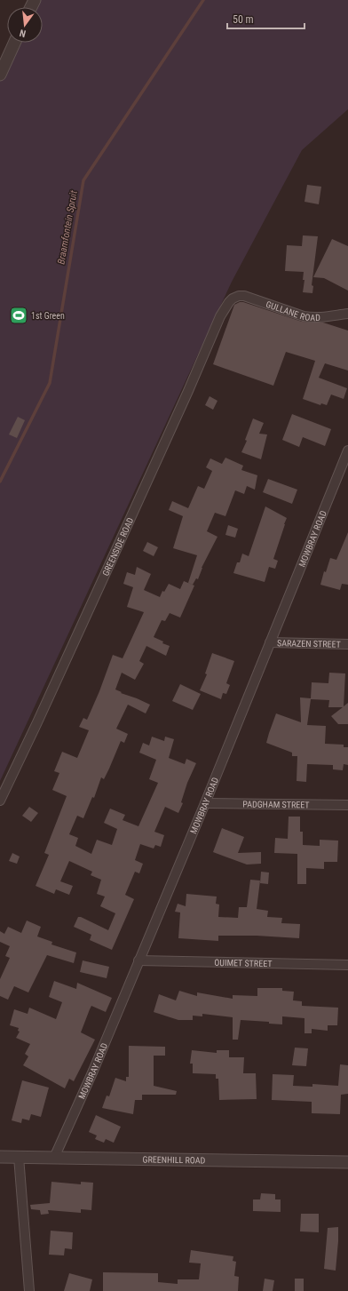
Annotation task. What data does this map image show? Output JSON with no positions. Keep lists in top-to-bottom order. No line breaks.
{"streets":{"street":["GULLANE ROAD","MOWBRAY ROAD","GREENSIDE ROAD","SARAZEN STREET","PADGHAM STREET","OUIMET STREET","GREENHILL ROAD"]},"crossings":[["GULLANE ROAD","GREENSIDE ROAD"],["MOWBRAY ROAD","SARAZEN STREET"],["MOWBRAY ROAD","PADGHAM STREET"],["MOWBRAY ROAD","OUIMET STREET"],["MOWBRAY ROAD","GREENHILL ROAD"]],"water":["Braamfontein Spruit"],"places":{"sports":["1st Green"]},"scale_bar":"50 m","north":"bottom"}
